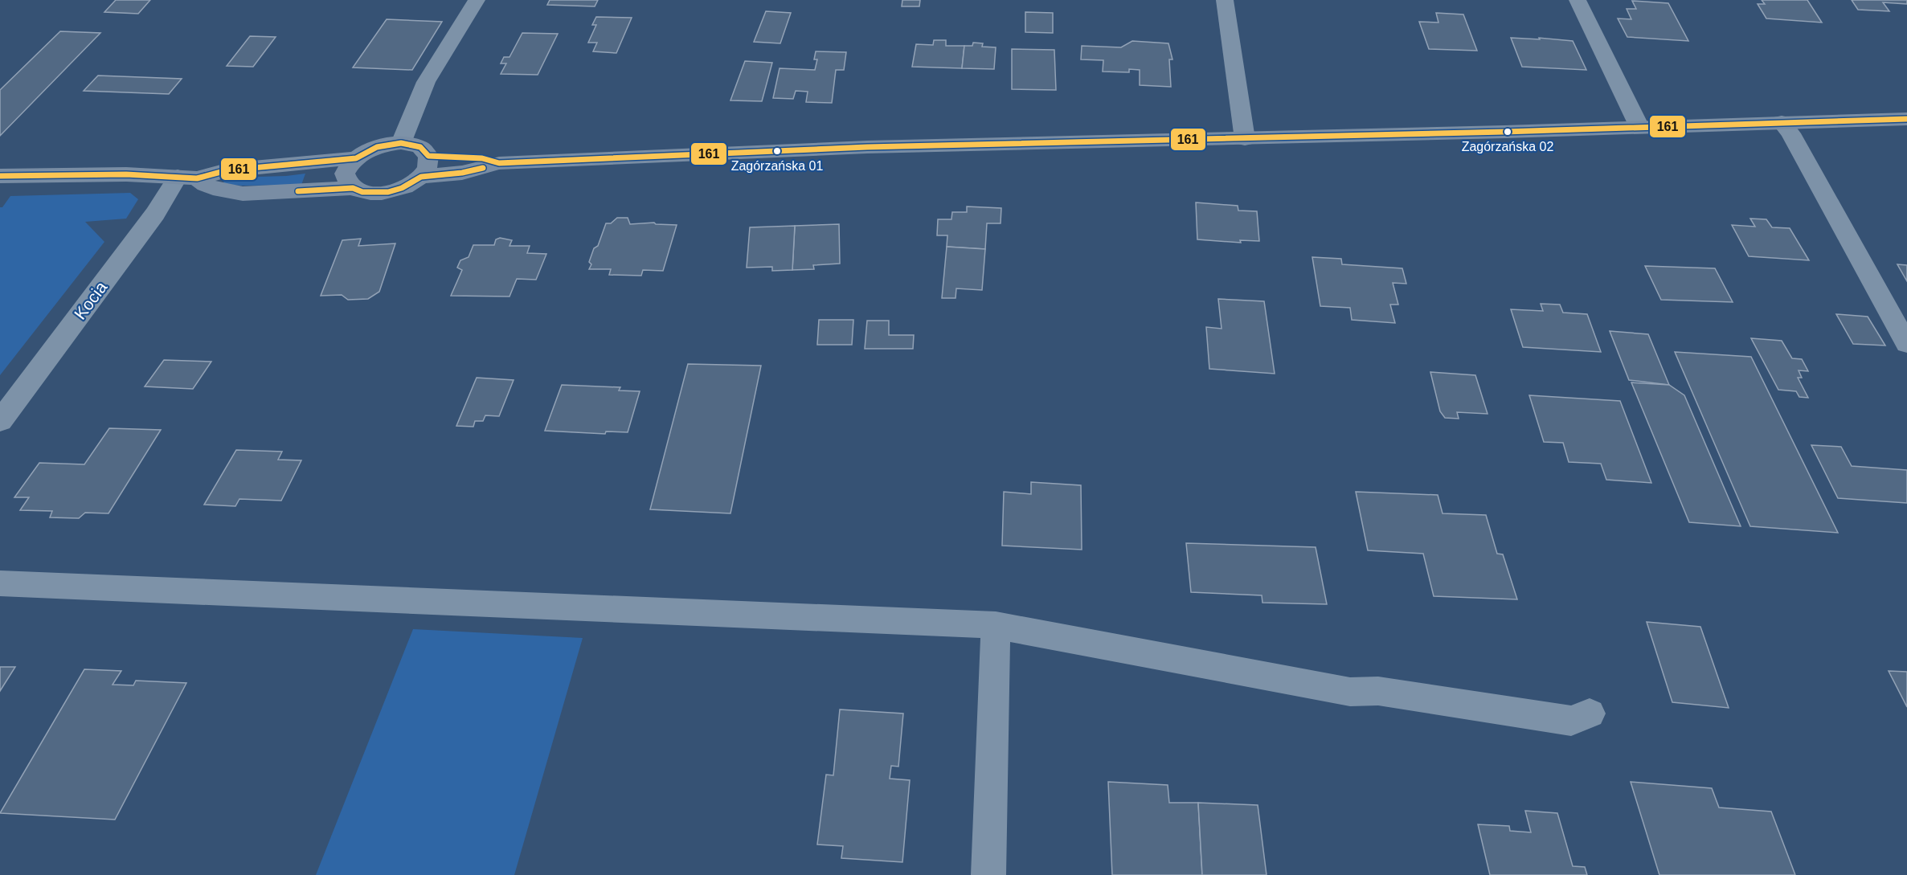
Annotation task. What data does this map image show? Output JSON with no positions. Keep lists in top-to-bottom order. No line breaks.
{"streets":{"street":["Kocia"]},"places":["Zagórzańska 02","Zagórzańska 01"],"lines":["transit line 161"]}
